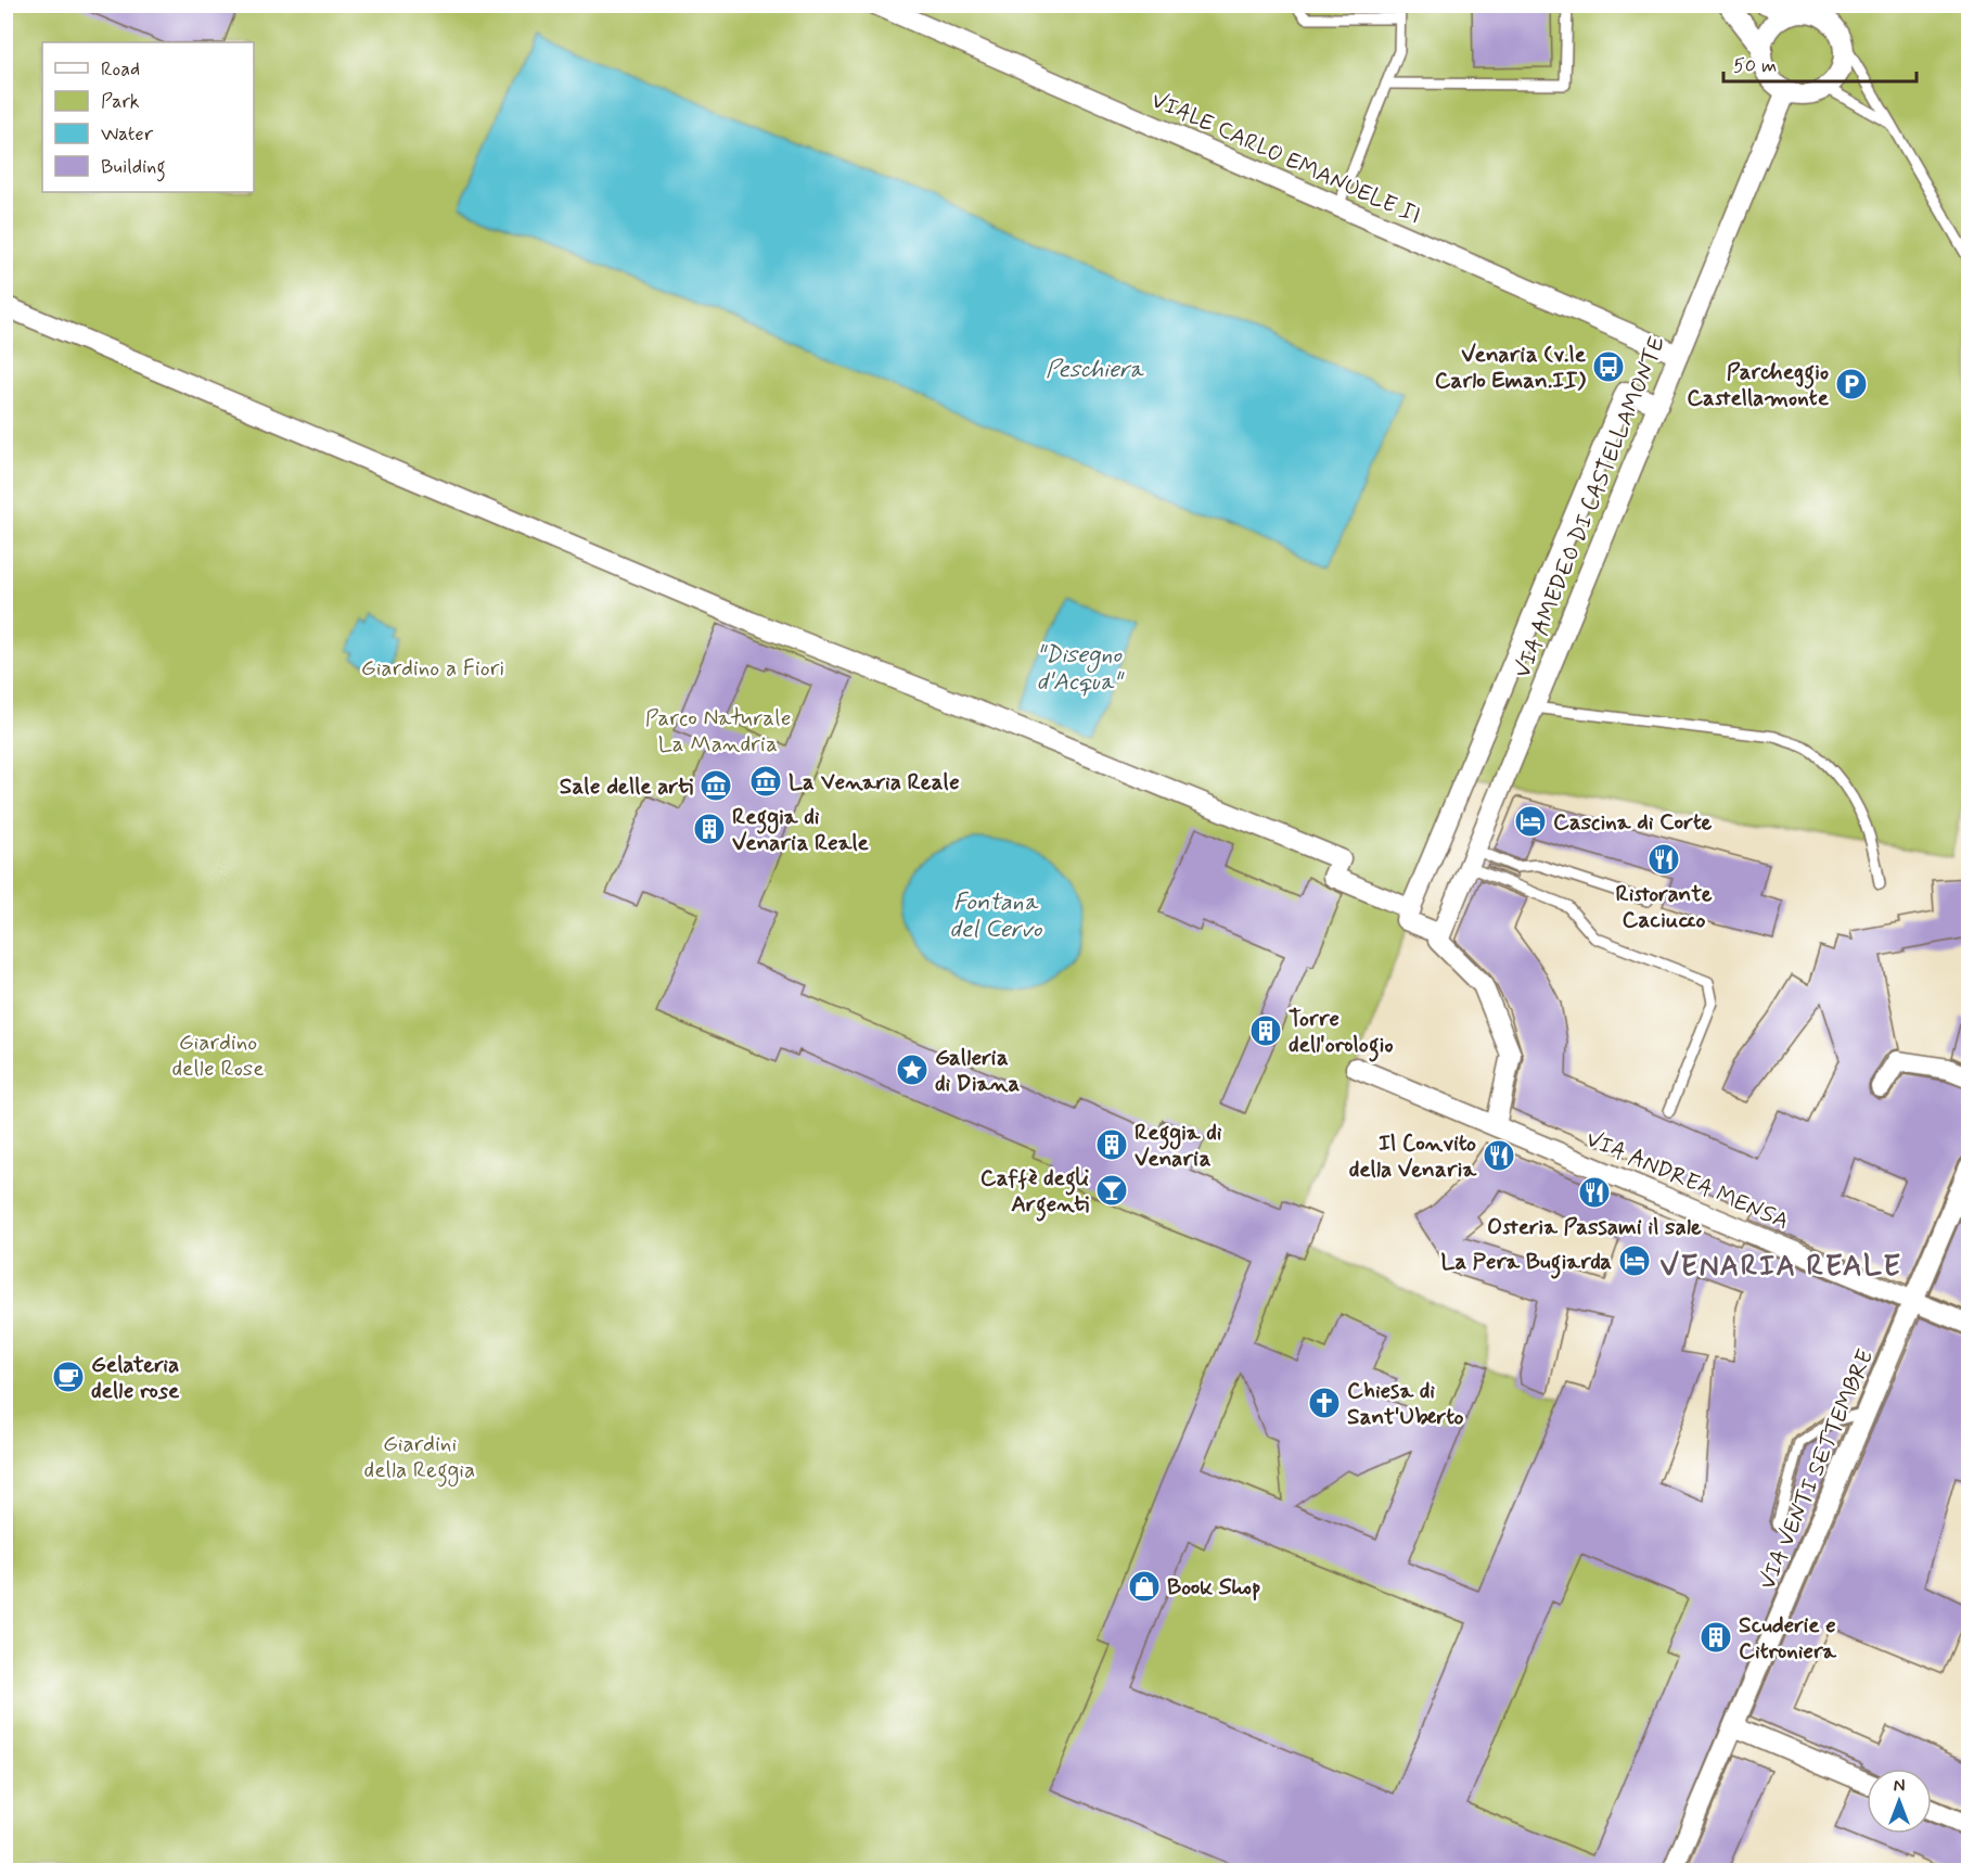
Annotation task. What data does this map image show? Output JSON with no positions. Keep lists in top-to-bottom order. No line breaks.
{"streets":{"street":["VIALE CARLO EMANUELE II","VIA AMEDEO DI CASTELLAMONTE","VIA ANDREA MENSA","VIA VENTI SETTEMBRE"]},"crossings":[["VIALE CARLO EMANUELE II","VIA AMEDEO DI CASTELLAMONTE"],["VIA ANDREA MENSA","VIA VENTI SETTEMBRE"]],"districts":["VENARIA REALE"],"water":["Peschiera","\"Disegno d'Acqua\"","Fontana del Cervo"],"parks":["Giardino a Fiori","Parco Naturale La Mandria","Giardino delle Rose","Giardini della Reggia"],"places":{"bus stop":["Venaria (v.le Carlo Eman.II)"],"parking":["Parcheggio Castellamonte"],"museum":["La Venaria Reale","Sale delle arti"],"hotel":["Cascina di Corte","La Pera Bugiarda"],"building":["Reggia di Venaria Reale","Torre dell'orologio","Reggia di Venaria","Scuderie e Citroniera"],"restaurant":["Ristorante Caciucco","Il Convito della Venaria","Osteria Passami il sale"],"place":["Galleria di Diana"],"bar":["Caffè degli Argenti"],"cafe":["Gelateria delle rose"],"church":["Chiesa di Sant'Uberto"],"shop":["Book Shop"]},"legend":["Road","Park","Water","Building"],"scale_bar":"50 m","north":"top"}
